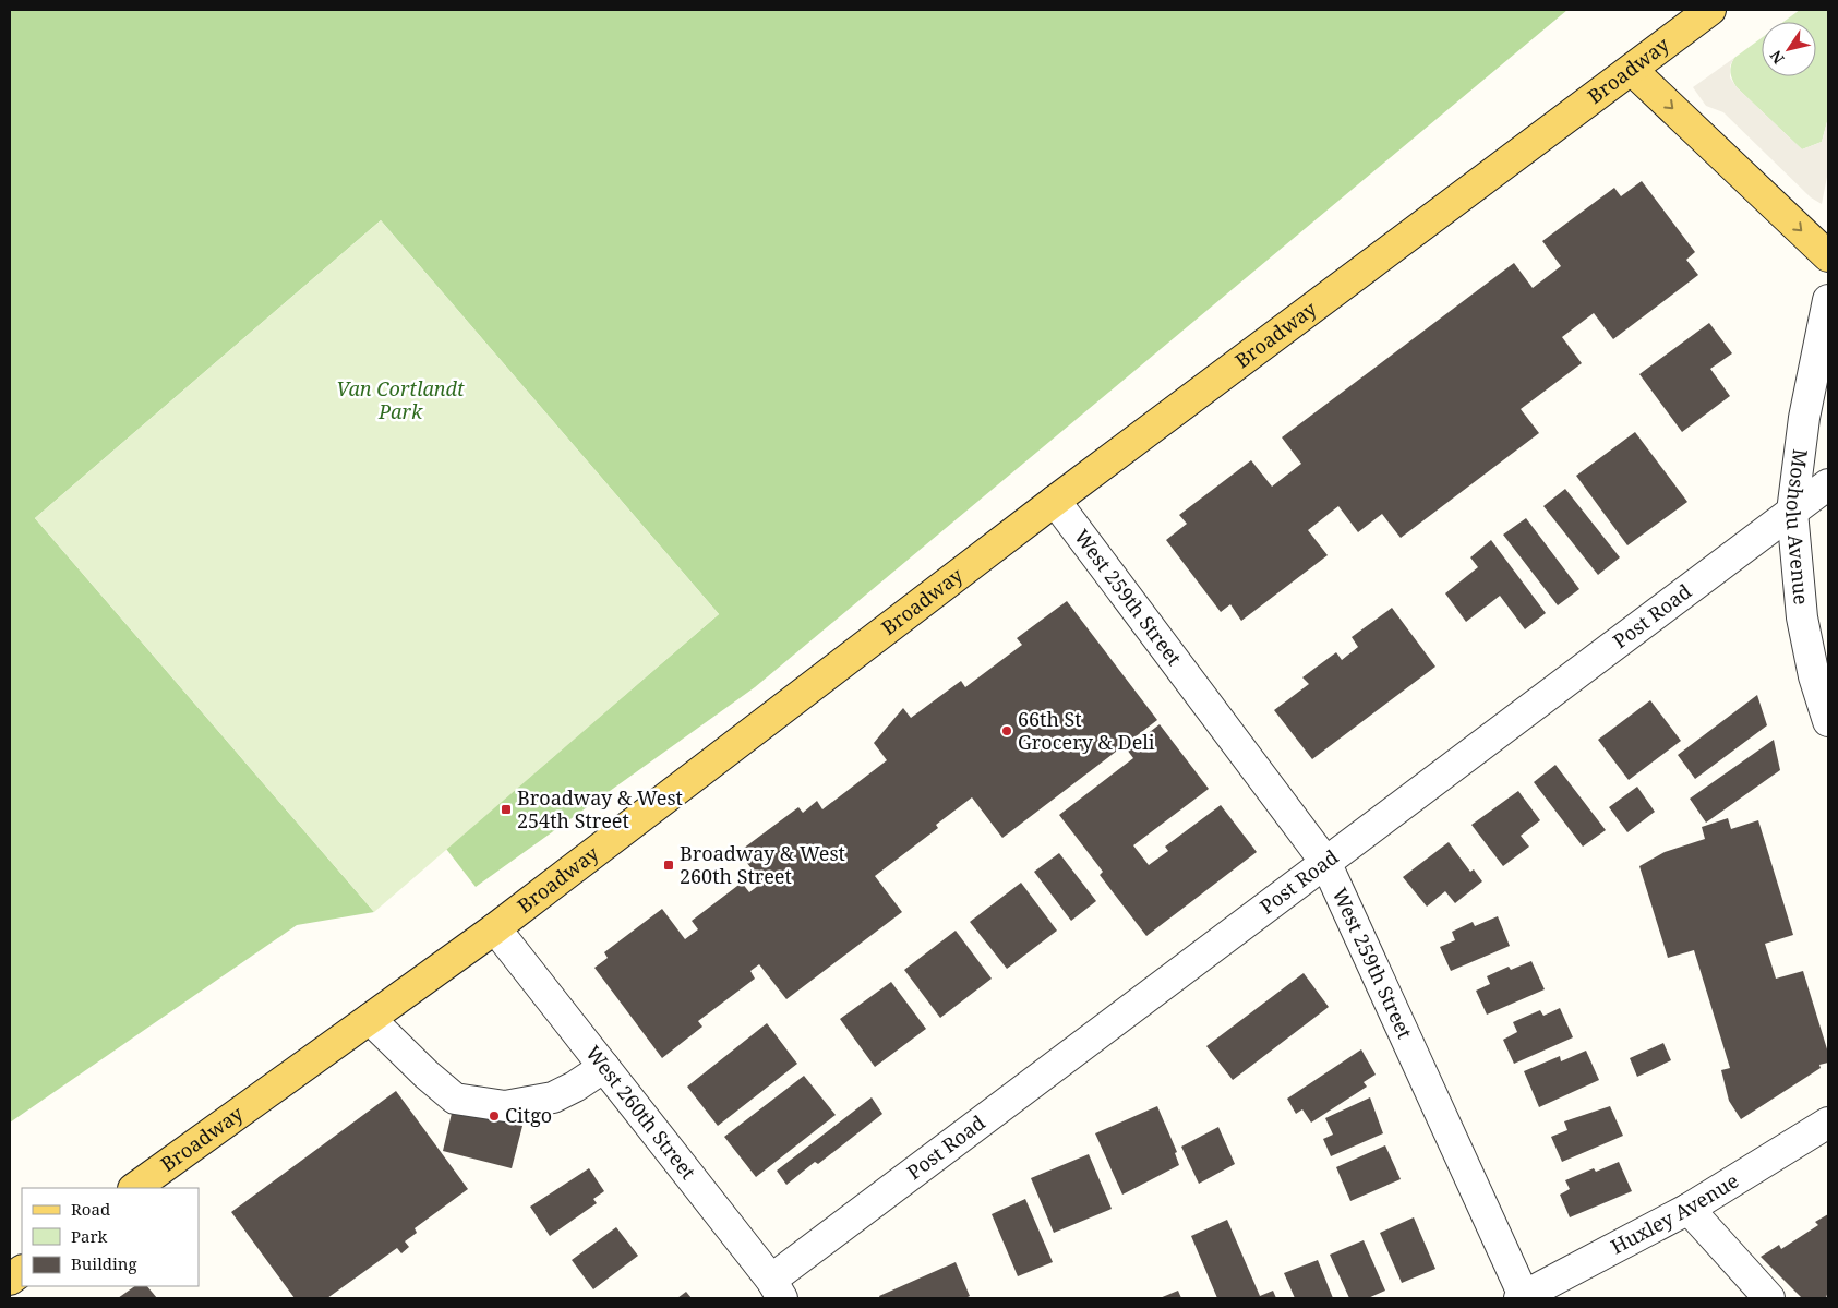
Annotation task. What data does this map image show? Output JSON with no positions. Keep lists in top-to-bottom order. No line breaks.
{"streets":{"main road":["Broadway"],"street":["Mosholu Avenue","West 259th Street","Post Road","West 260th Street","Huxley Avenue"]},"crossings":[["Broadway","West 259th Street"],["Broadway","West 260th Street"],["Mosholu Avenue","Post Road"],["West 259th Street","Post Road"],["West 259th Street","Huxley Avenue"],["Post Road","West 260th Street"]],"parks":["Van Cortlandt Park"],"places":{"other":["66th St Grocery & Deli","Citgo"],"transit":["Broadway & West 254th Street","Broadway & West 260th Street"]},"legend":["Road","Park","Building"],"north":"bottom left"}
